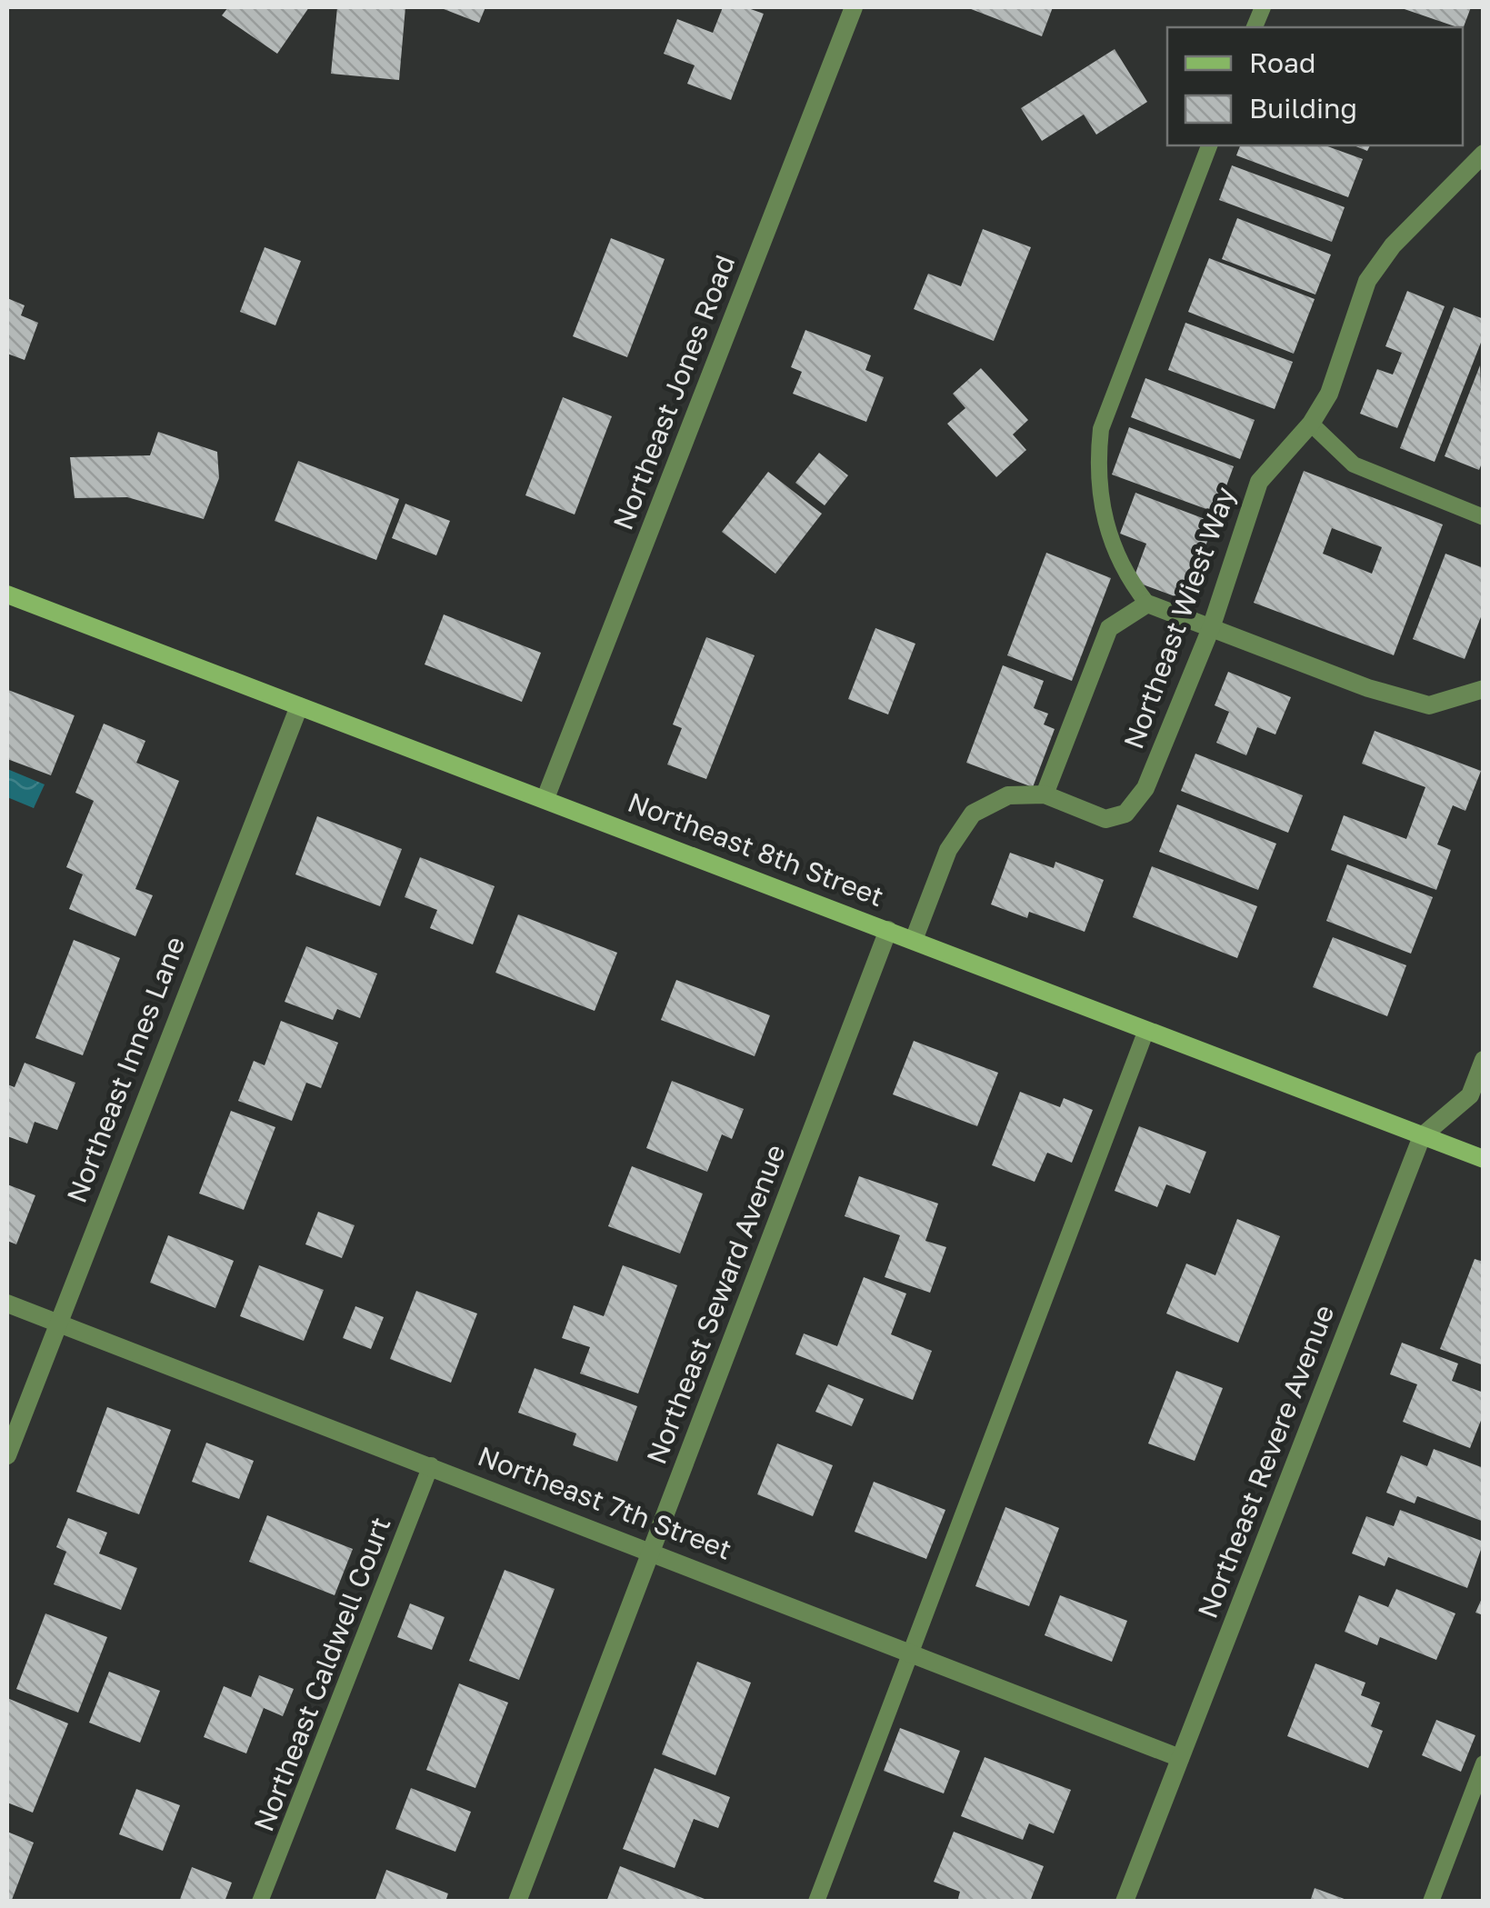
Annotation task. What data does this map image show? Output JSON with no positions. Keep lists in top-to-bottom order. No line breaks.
{"streets":{"main road":["Northeast 8th Street"],"street":["Northeast Jones Road","Northeast Wiest Way","Northeast Innes Lane","Northeast Seward Avenue","Northeast Revere Avenue","Northeast 7th Street"],"lane":["Northeast Caldwell Court"]},"crossings":[["Northeast Jones Road","Northeast 8th Street"],["Northeast Wiest Way","Northeast 8th Street"],["Northeast 8th Street","Northeast Innes Lane"],["Northeast 8th Street","Northeast Seward Avenue"],["Northeast 8th Street","Northeast Revere Avenue"],["Northeast Innes Lane","Northeast 7th Street"],["Northeast Seward Avenue","Northeast 7th Street"],["Northeast Revere Avenue","Northeast 7th Street"],["Northeast 7th Street","Northeast Caldwell Court"]],"legend":["Road","Building"]}
